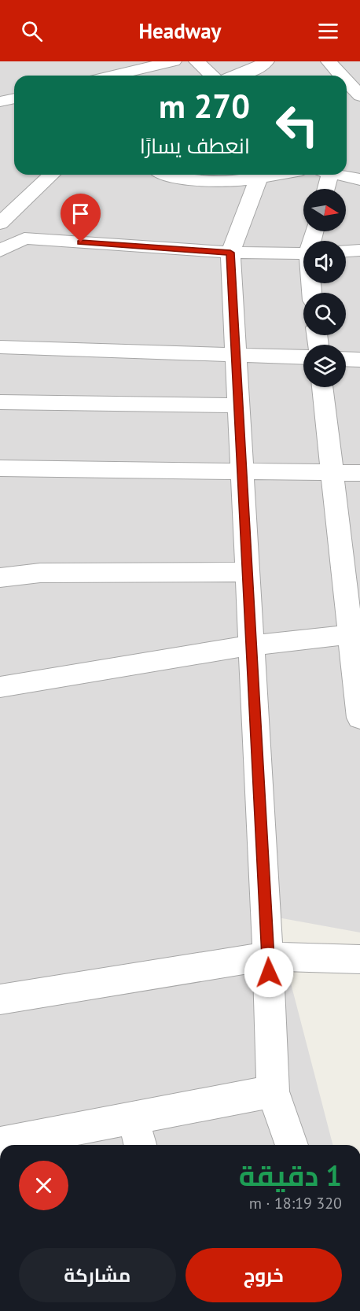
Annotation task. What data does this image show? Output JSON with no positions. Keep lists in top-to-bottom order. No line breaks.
{"north":"right","page":{"header":"Headway","turn":["270 m","انعطف يسارًا"],"heading":["1 دقيقة","320 m · 18:19"],"buttons":["خروج","مشاركة"]}}
